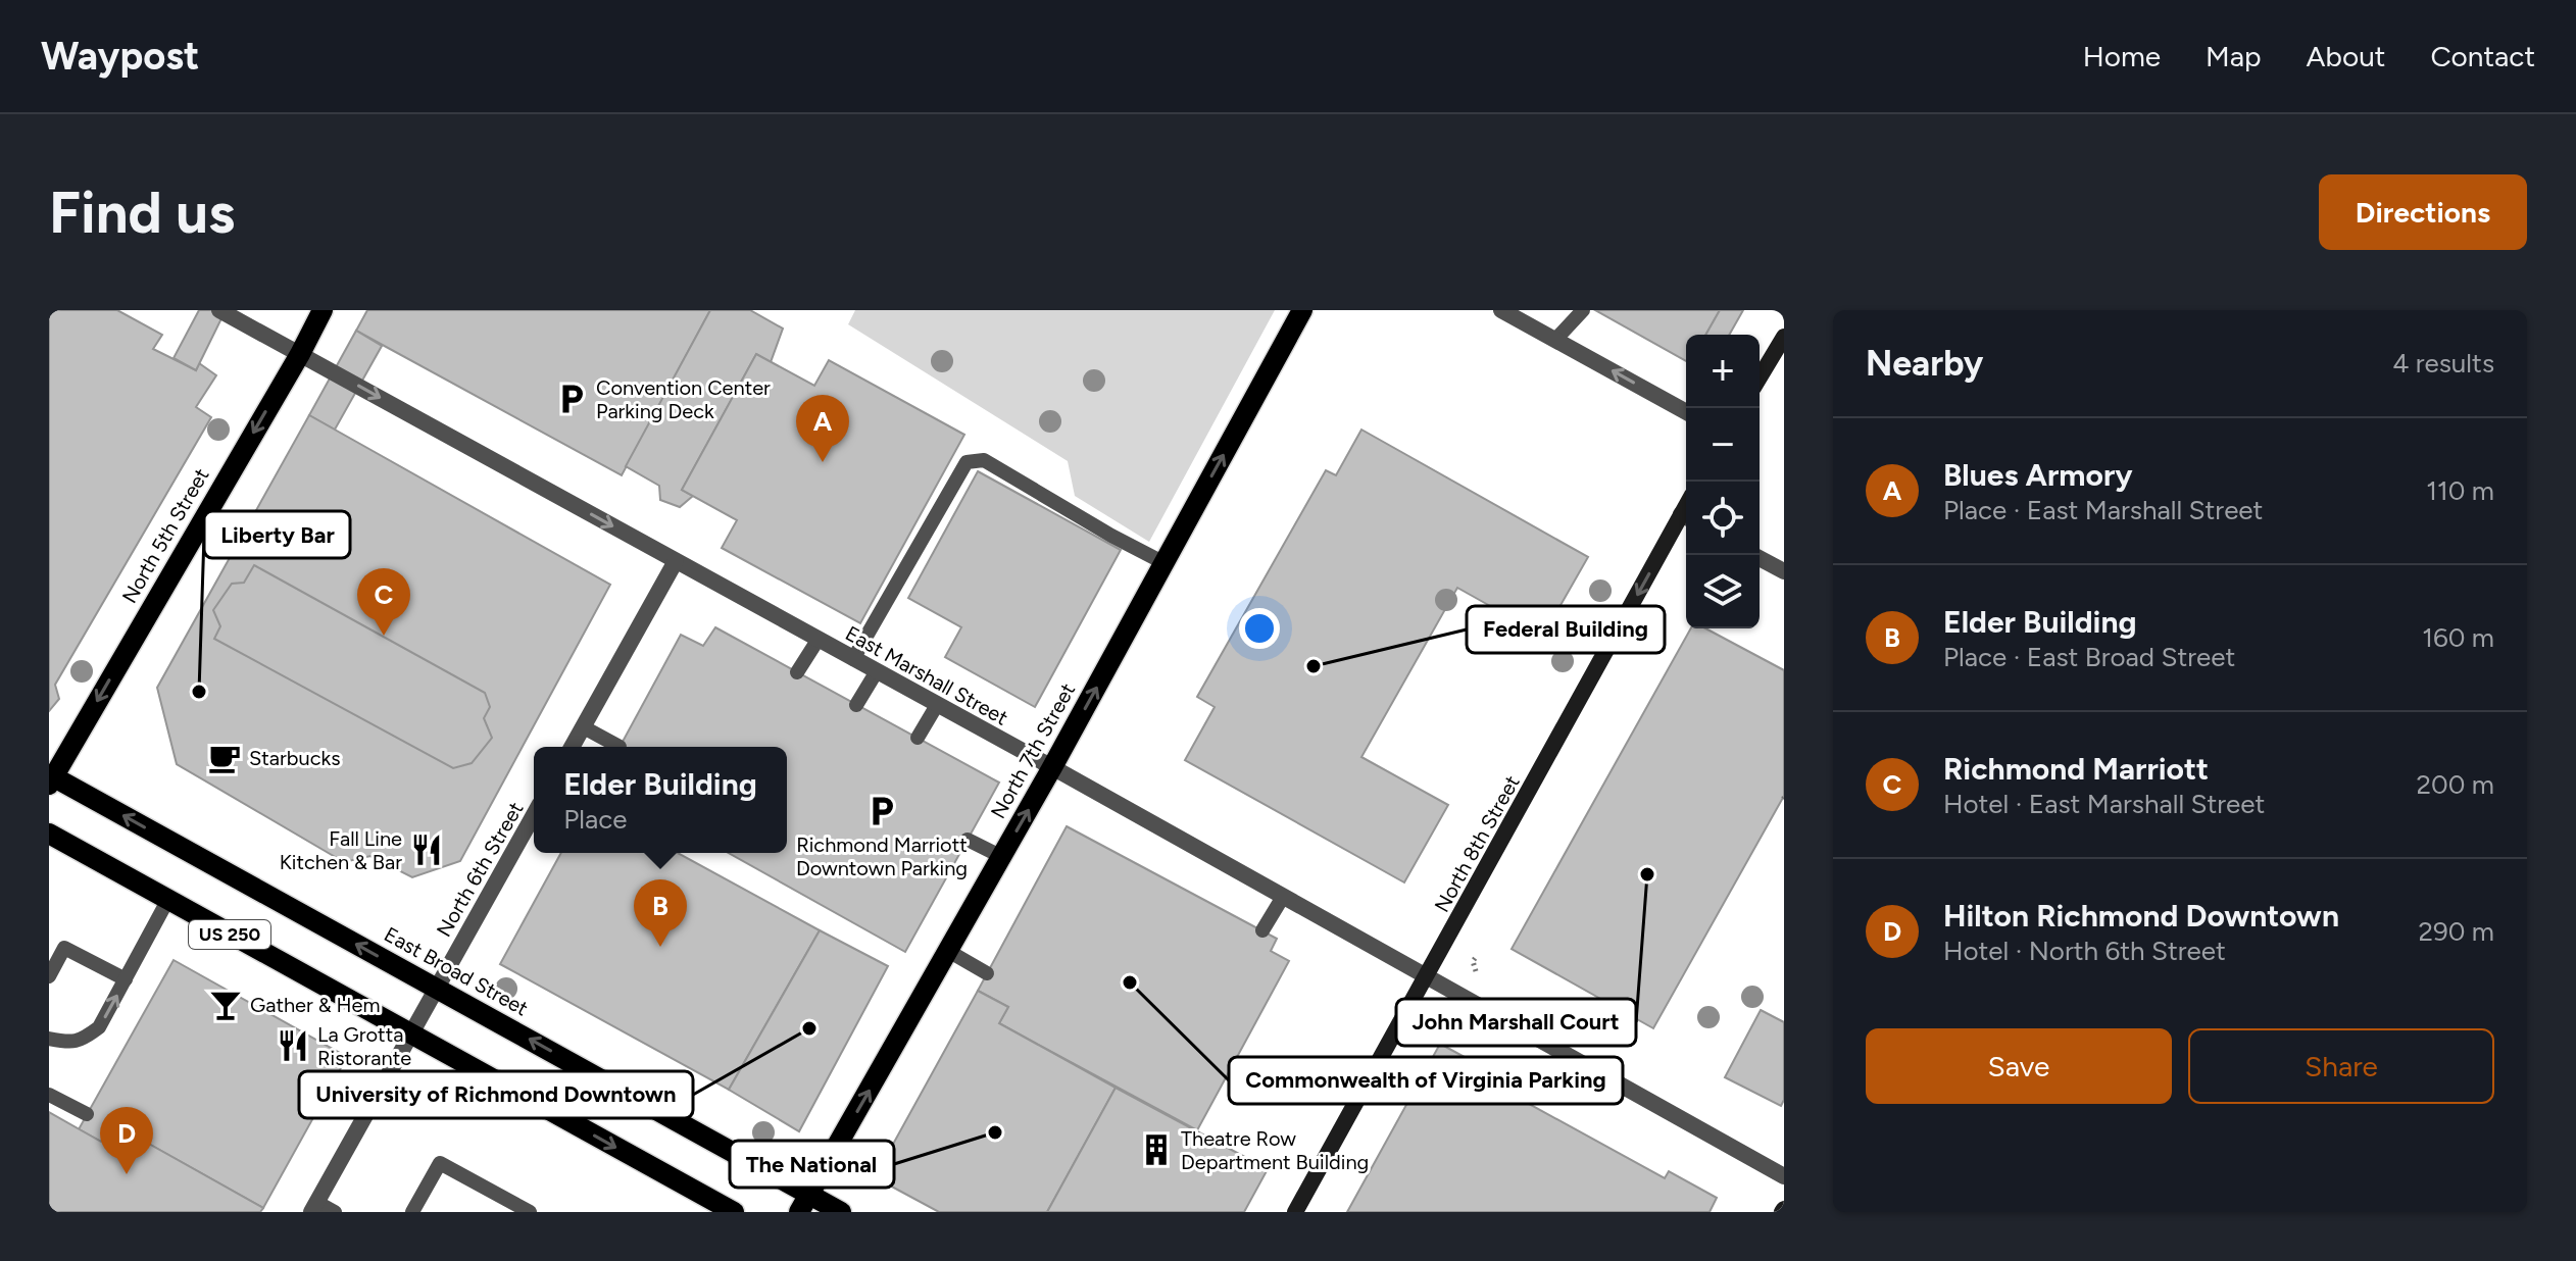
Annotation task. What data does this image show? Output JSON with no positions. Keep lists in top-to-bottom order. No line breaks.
{"streets":{"main road":["North 5th Street","North 7th Street","North 8th Street","US 250","East Broad Street"],"street":["East Marshall Street","North 6th Street"]},"crossings":[["North 5th Street","East Marshall Street"],["North 5th Street","East Broad Street"],["East Marshall Street","North 7th Street"],["East Marshall Street","North 8th Street"],["North 7th Street","East Broad Street"],["North 6th Street","US 250"],["North 6th Street","East Broad Street"]],"one_way":["North 5th Street","North 7th Street","North 8th Street"],"places":{"parking":["Convention Center Parking Deck","Richmond Marriott Downtown Parking"],"other":["Federal Building","Liberty Bar","John Marshall Court","Commonwealth of Virginia Parking","University of Richmond Downtown","The National"],"cafe":["Starbucks"],"restaurant":["Fall Line Kitchen & Bar","La Grotta Ristorante"],"bar":["Gather & Hem"],"building":["Theatre Row Department Building"]},"page":{"header":"Waypost","nav":["Home","Map","About","Contact"],"buttons":["Directions",["Save","Share"]],"title":"Find us","heading":["Nearby","4 results"],"map_buttons":["+","−"],"pins":["A","C","B","D"],"list":[{"mark":"A","name":"Blues Armory","note":"Place · East Marshall Street","value":"110 m"},{"mark":"B","name":"Elder Building","note":"Place · East Broad Street","value":"160 m"},{"mark":"C","name":"Richmond Marriott","note":"Hotel · East Marshall Street","value":"200 m"},{"mark":"D","name":"Hilton Richmond Downtown","note":"Hotel · North 6th Street","value":"290 m"}],"popup":["Elder Building","Place"]}}
